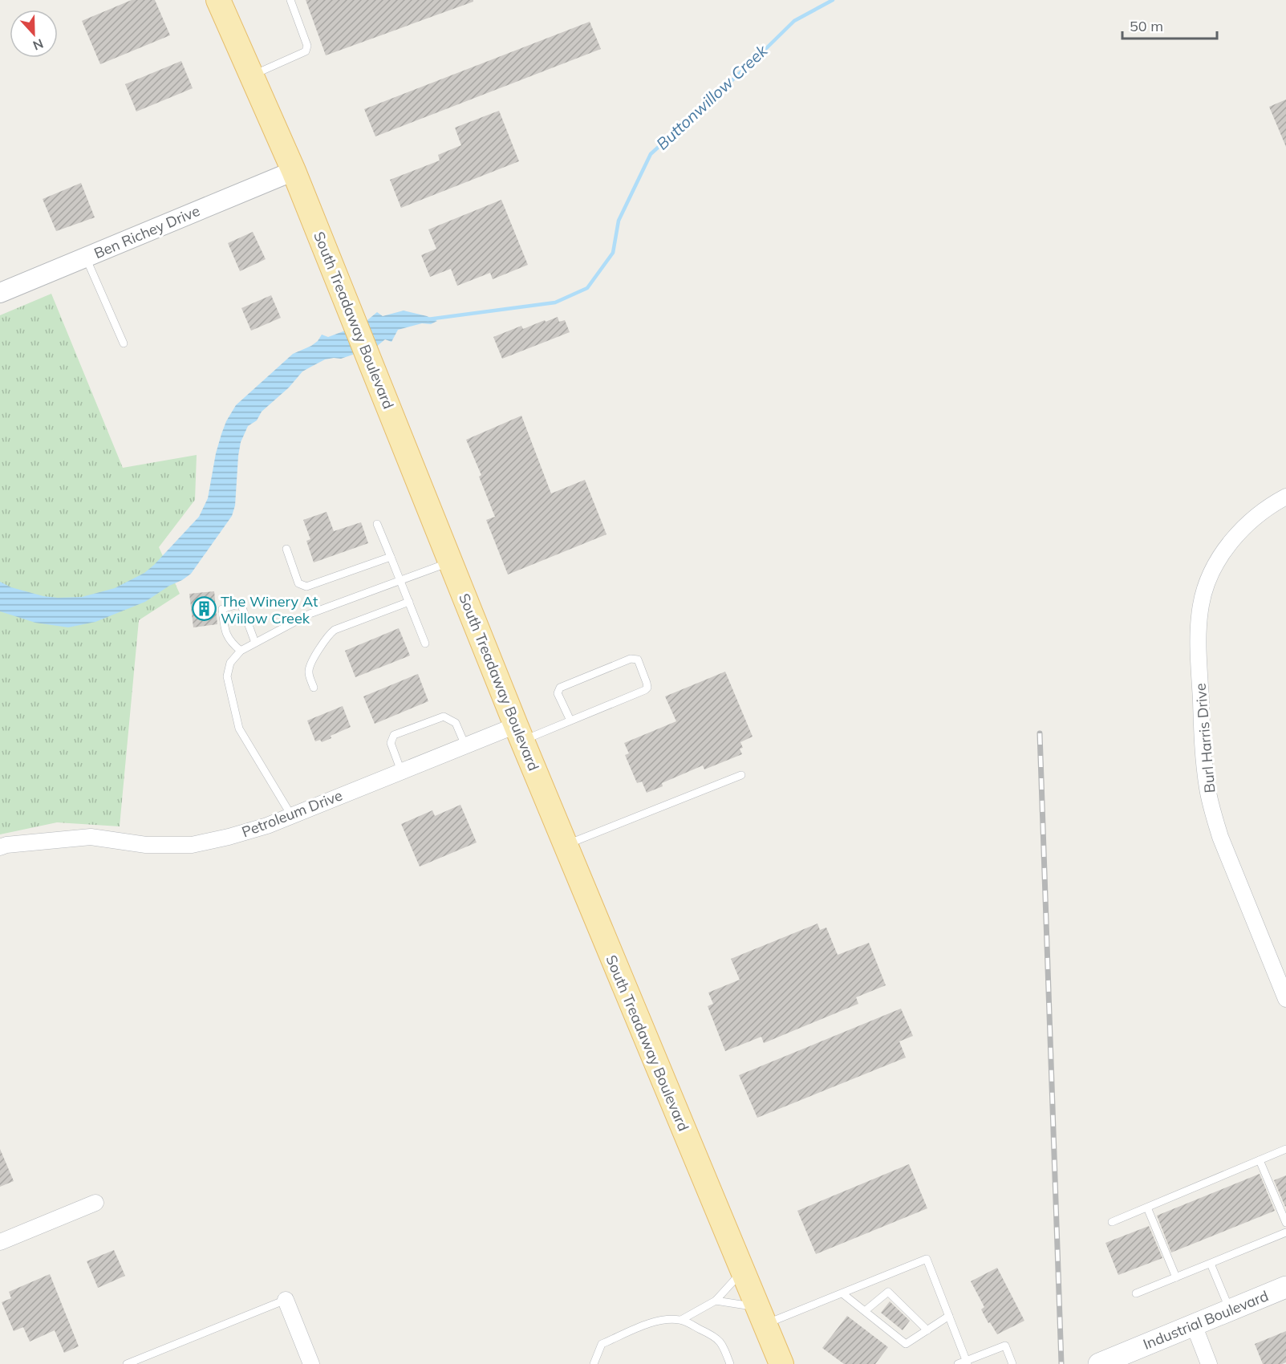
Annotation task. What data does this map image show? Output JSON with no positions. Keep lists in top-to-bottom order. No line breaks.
{"streets":{"main road":["South Treadaway Boulevard","Industrial Boulevard"],"street":["Ben Richey Drive","Burl Harris Drive","Petroleum Drive"]},"crossings":[["Ben Richey Drive","South Treadaway Boulevard"],["South Treadaway Boulevard","Petroleum Drive"]],"water":["Buttonwillow Creek"],"places":{"building":["The Winery At Willow Creek"]},"scale_bar":"50 m","north":"bottom"}
